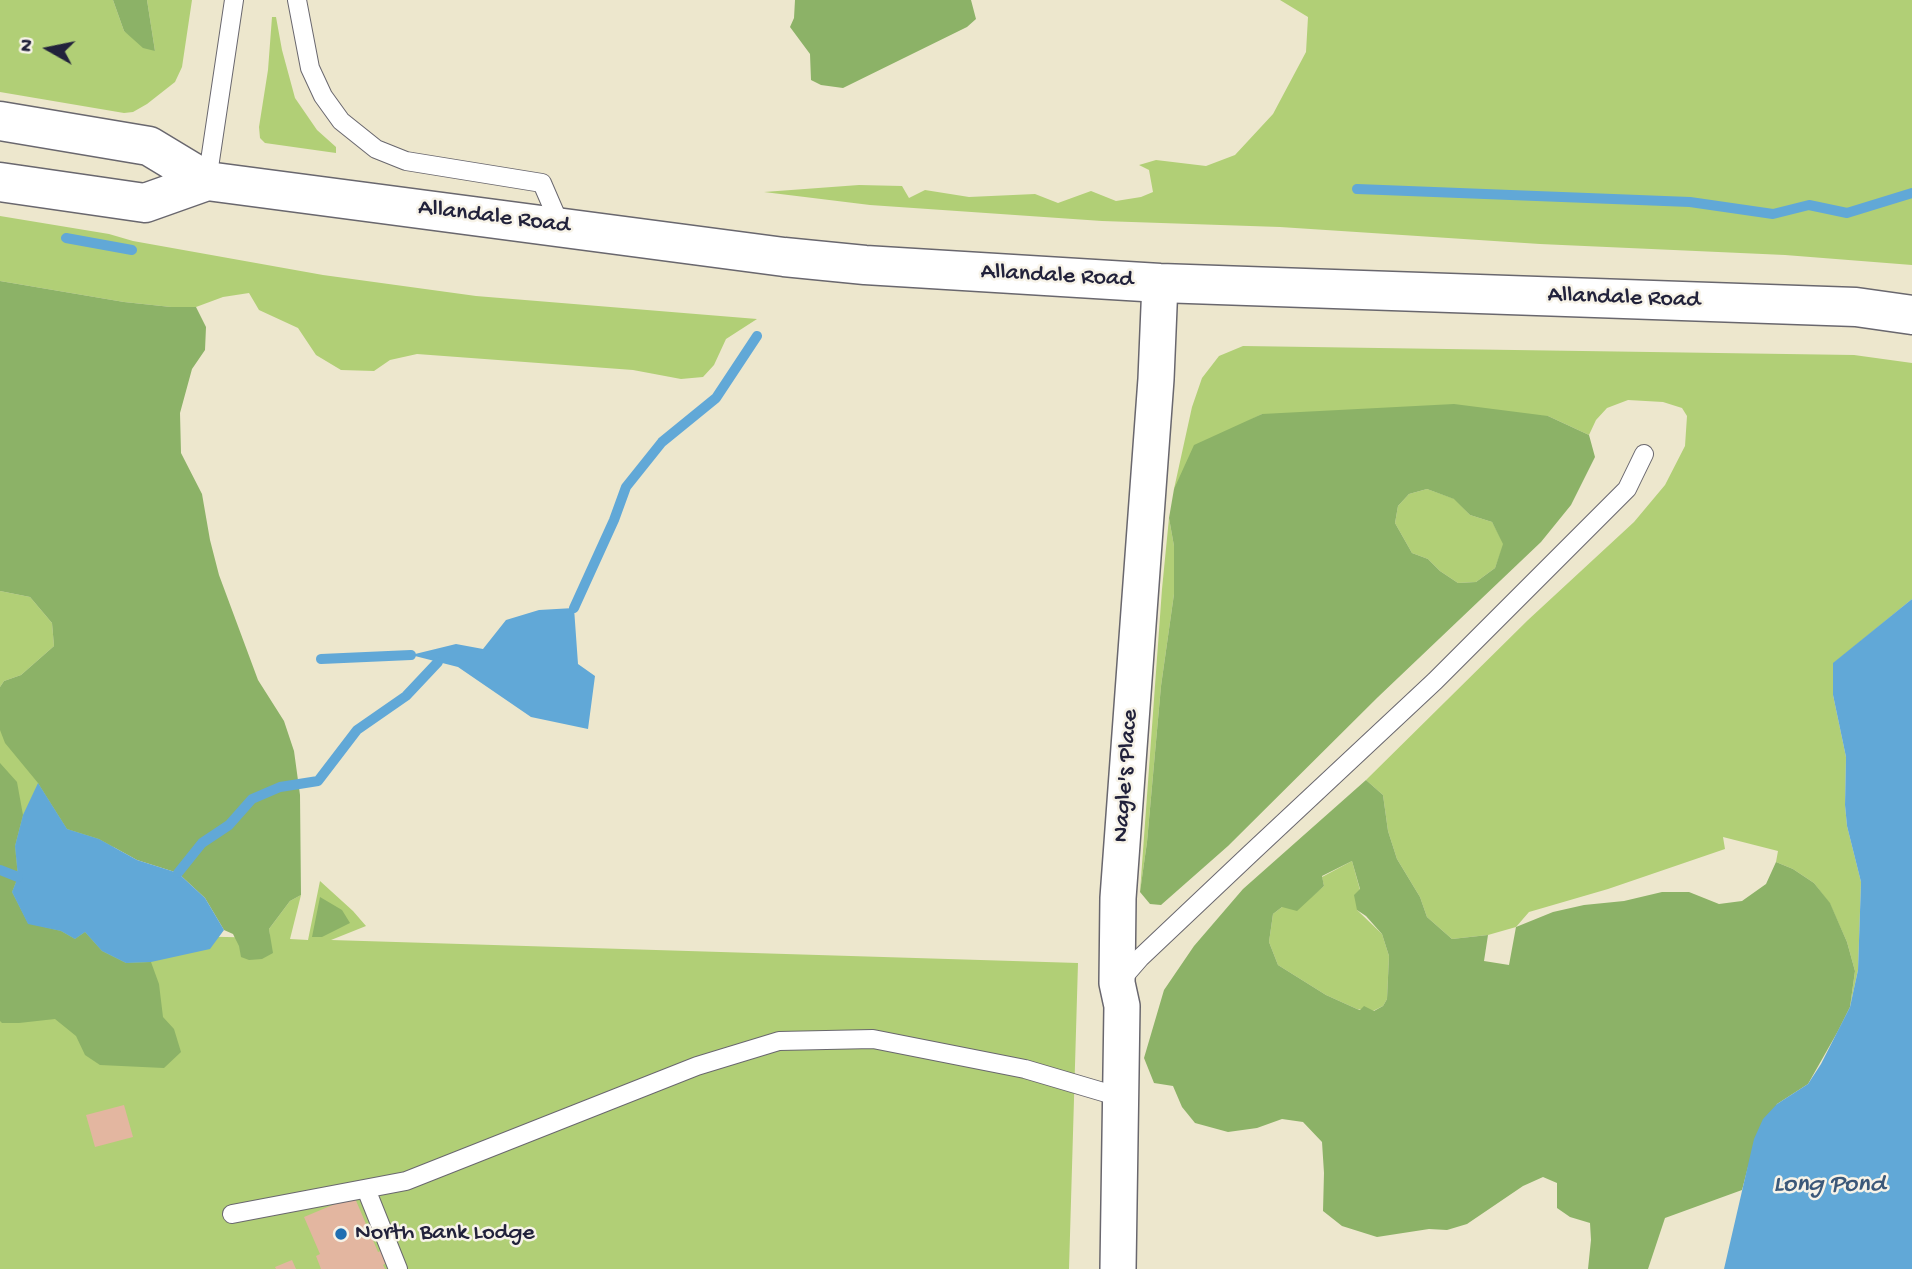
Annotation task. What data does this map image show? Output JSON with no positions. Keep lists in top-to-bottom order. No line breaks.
{"streets":{"main road":["Allandale Road"],"street":["Nagle's Place"]},"crossings":[["Allandale Road","Nagle's Place"]],"water":["Long Pond"],"places":["North Bank Lodge"],"north":"left"}
